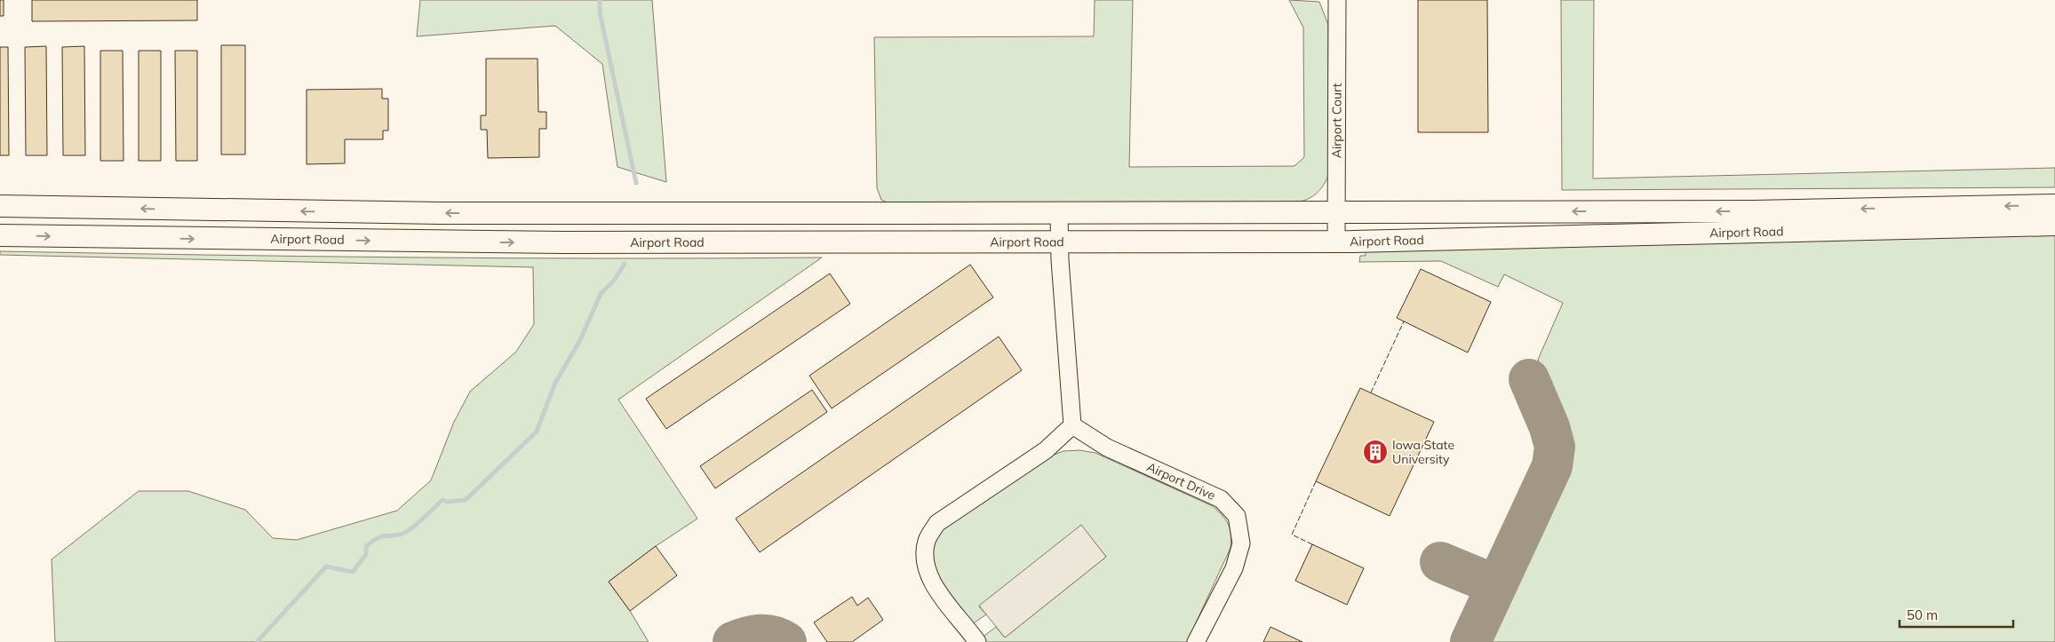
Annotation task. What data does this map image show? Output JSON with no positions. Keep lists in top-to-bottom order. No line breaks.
{"streets":{"main road":["Airport Road"],"street":["Airport Court","Airport Drive"]},"crossings":[["Airport Court","Airport Road"]],"places":{"building":["Iowa State University"]},"scale_bar":"50 m"}
